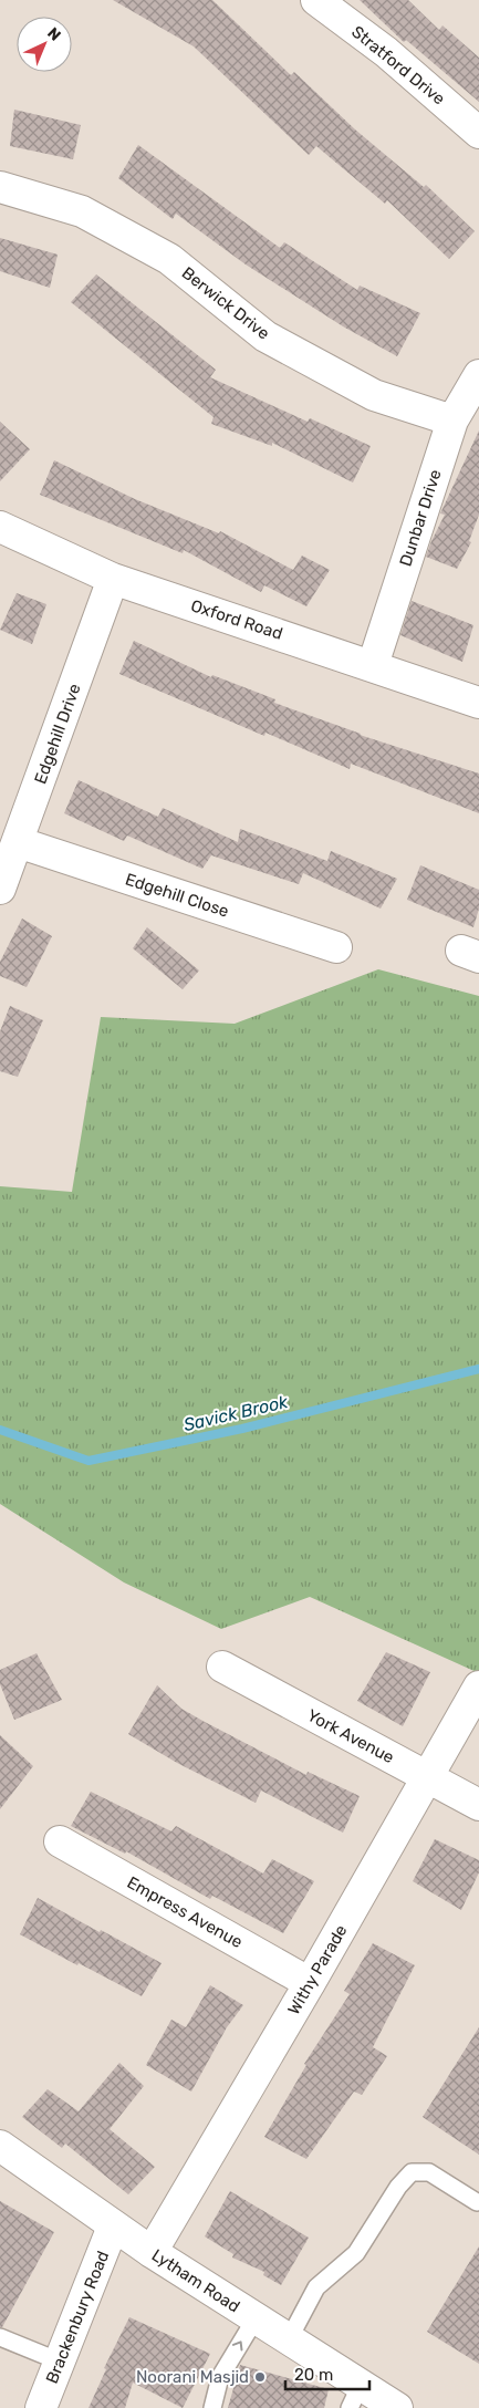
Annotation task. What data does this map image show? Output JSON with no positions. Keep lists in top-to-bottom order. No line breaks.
{"streets":{"street":["Stratford Drive","Berwick Drive","Dunbar Drive","Oxford Road","Edgehill Drive","Edgehill Close","York Avenue","Empress Avenue","Withy Parade","Lytham Road","Brackenbury Road"]},"crossings":[["Berwick Drive","Dunbar Drive"],["Dunbar Drive","Oxford Road"],["Oxford Road","Edgehill Drive"],["Edgehill Drive","Edgehill Close"],["York Avenue","Withy Parade"],["Empress Avenue","Withy Parade"],["Withy Parade","Lytham Road"],["Lytham Road","Brackenbury Road"]],"water":["Savick Brook"],"places":["Noorani Masjid"],"scale_bar":"20 m","north":"top right"}
